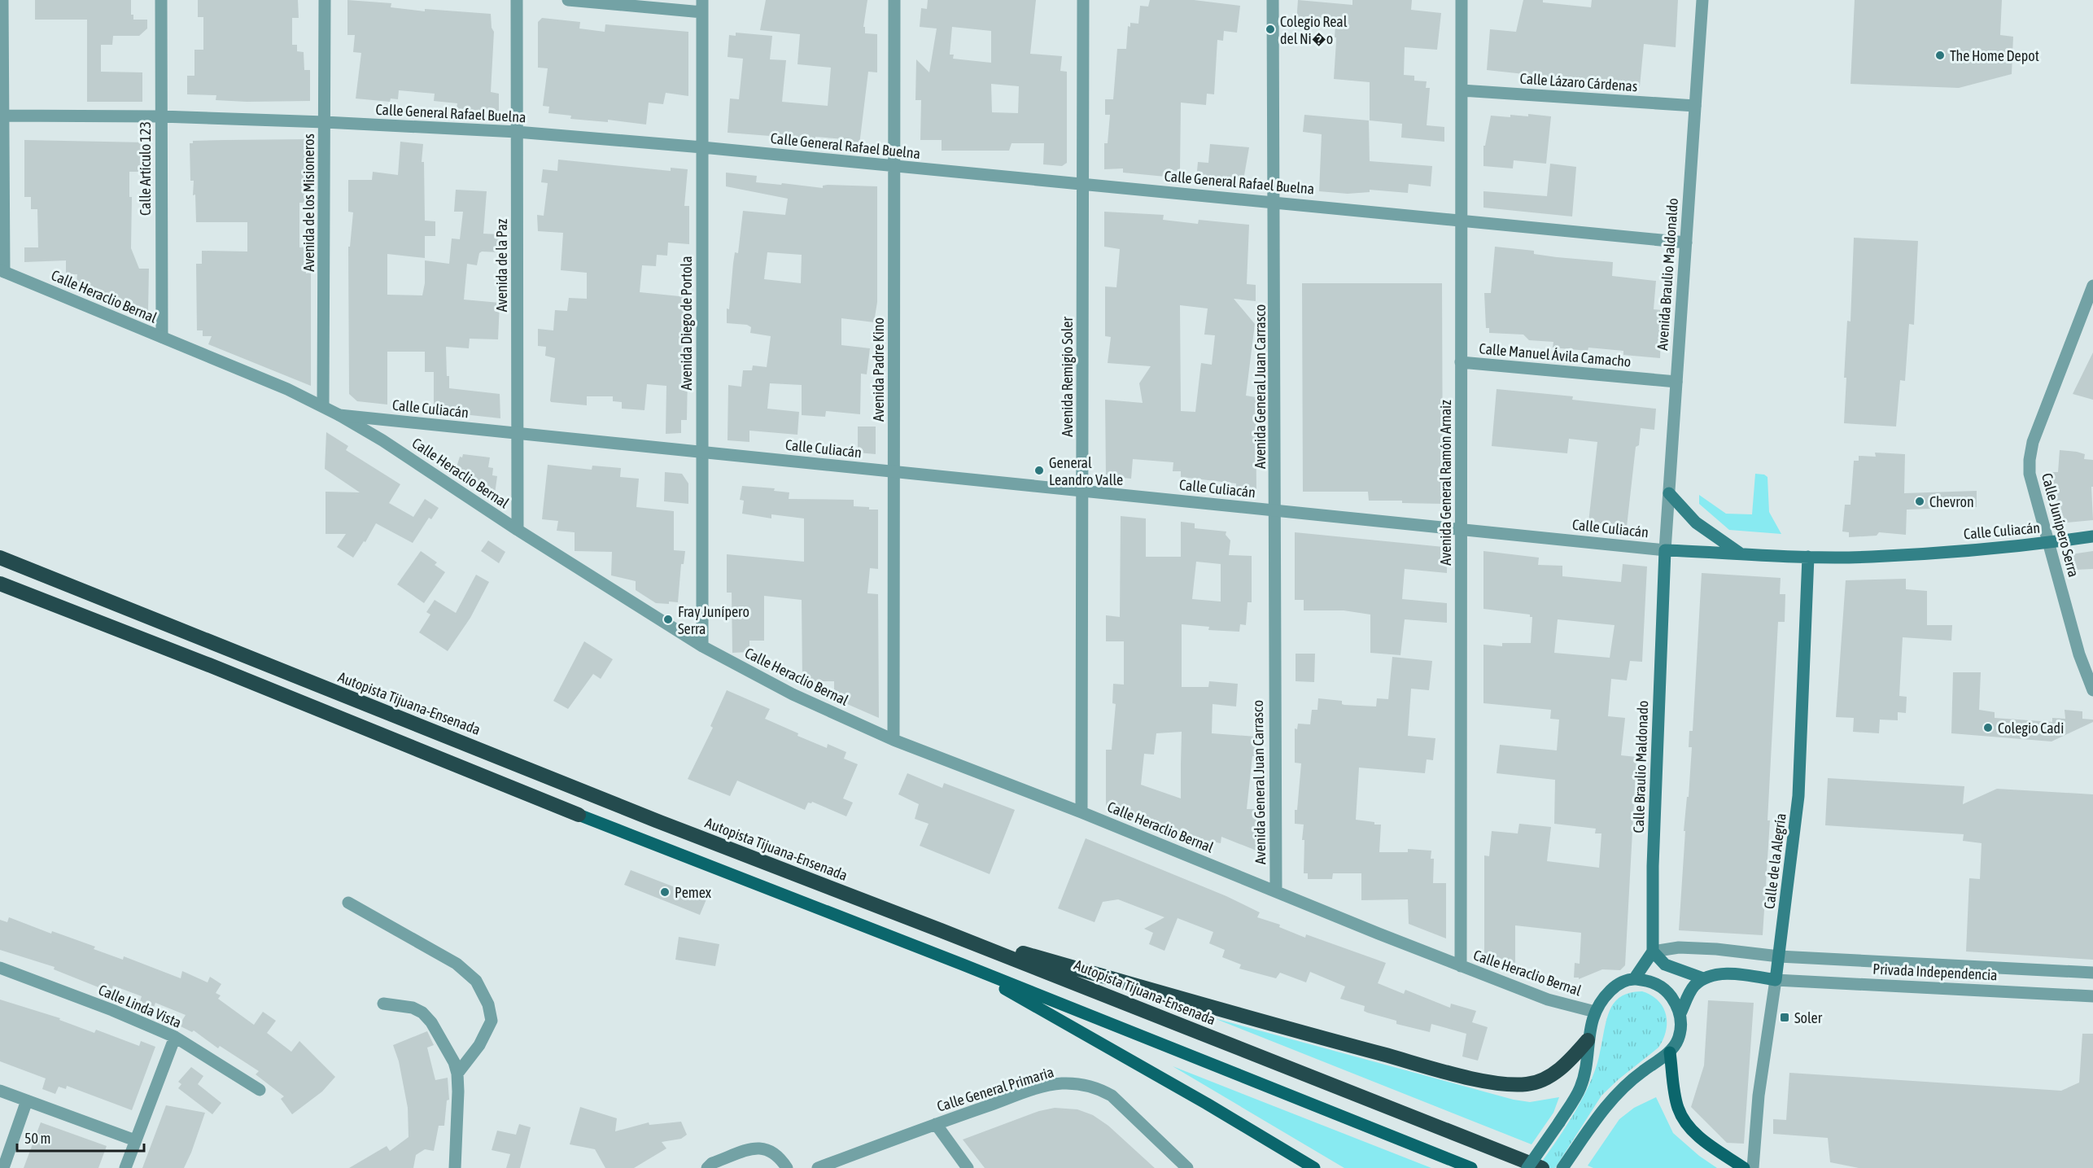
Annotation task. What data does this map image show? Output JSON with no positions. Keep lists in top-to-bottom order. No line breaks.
{"streets":{"highway":["Autopista Tijuana-Ensenada"],"main road":["Calle Culiacán","Calle Braulio Maldonado","Calle de la Alegría"],"street":["Calle Lázaro Cárdenas","Calle General Rafael Buelna","Calle Artículo 123","Avenida de los Misioneros","Avenida de la Paz","Avenida Braulio Maldonaldo","Calle Heraclio Bernal","Avenida Diego de Portola","Calle Manuel Ávila Camacho","Avenida Padre Kino","Avenida Remigio Soler","Avenida General Juan Carrasco","Avenida General Ramón Arnaiz","Calle Junípero Serra","Privada Independencia","Calle Linda Vista","Calle General Primaria"]},"crossings":[["Calle Lázaro Cárdenas","Avenida Braulio Maldonaldo"],["Calle Lázaro Cárdenas","Avenida General Ramón Arnaiz"],["Calle General Rafael Buelna","Calle Artículo 123"],["Calle General Rafael Buelna","Avenida de los Misioneros"],["Calle General Rafael Buelna","Avenida de la Paz"],["Calle General Rafael Buelna","Avenida Braulio Maldonaldo"],["Calle General Rafael Buelna","Avenida Diego de Portola"],["Calle General Rafael Buelna","Avenida Padre Kino"],["Calle General Rafael Buelna","Avenida Remigio Soler"],["Calle General Rafael Buelna","Avenida General Juan Carrasco"],["Calle General Rafael Buelna","Avenida General Ramón Arnaiz"],["Calle Artículo 123","Calle Heraclio Bernal"],["Avenida de los Misioneros","Calle Heraclio Bernal"],["Avenida de la Paz","Calle Heraclio Bernal"],["Avenida de la Paz","Calle Culiacán"],["Avenida Braulio Maldonaldo","Calle Manuel Ávila Camacho"],["Avenida Braulio Maldonaldo","Calle Culiacán"],["Avenida Braulio Maldonaldo","Calle Braulio Maldonado"],["Calle Heraclio Bernal","Avenida Diego de Portola"],["Calle Heraclio Bernal","Avenida Padre Kino"],["Calle Heraclio Bernal","Avenida Remigio Soler"],["Calle Heraclio Bernal","Avenida General Juan Carrasco"],["Calle Heraclio Bernal","Calle Culiacán"],["Calle Heraclio Bernal","Avenida General Ramón Arnaiz"],["Avenida Diego de Portola","Calle Culiacán"],["Calle Manuel Ávila Camacho","Avenida General Ramón Arnaiz"],["Avenida Padre Kino","Calle Culiacán"],["Avenida Remigio Soler","Calle Culiacán"],["Avenida General Juan Carrasco","Calle Culiacán"],["Calle Culiacán","Avenida General Ramón Arnaiz"],["Calle Culiacán","Calle Junípero Serra"],["Calle Culiacán","Calle Braulio Maldonado"],["Calle Culiacán","Calle de la Alegría"],["Calle Braulio Maldonado","Privada Independencia"],["Calle de la Alegría","Privada Independencia"]],"places":{"other":["Colegio Real del Ni�o","The Home Depot","General Leandro Valle","Chevron","Fray Junípero Serra","Colegio Cadi","Pemex"],"transit":["Soler"]},"scale_bar":"50 m"}
